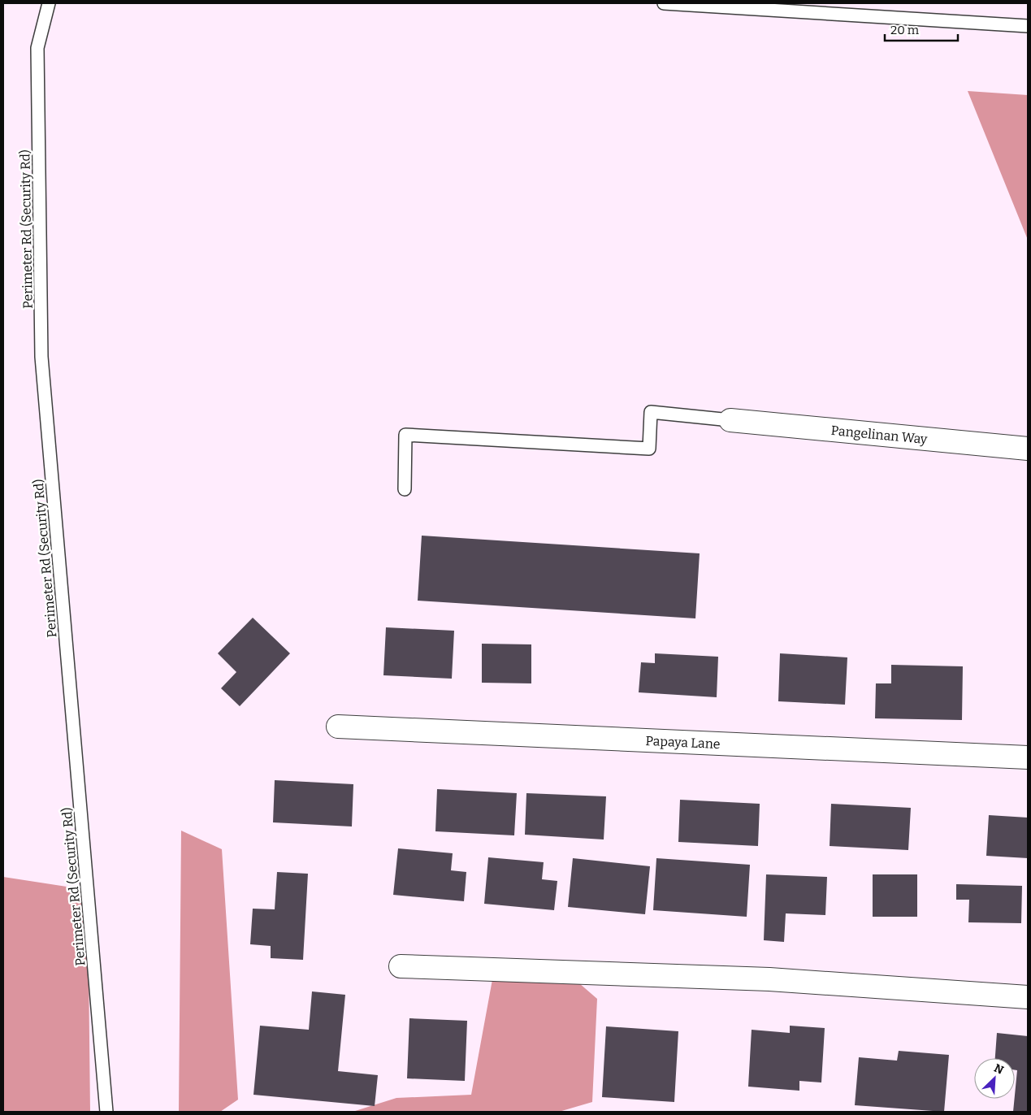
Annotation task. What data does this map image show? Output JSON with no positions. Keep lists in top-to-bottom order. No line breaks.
{"streets":{"street":["Pangelinan Way","Papaya Lane"],"lane":["Perimeter Rd (Security Rd)"]},"scale_bar":"20 m","north":"top right"}
